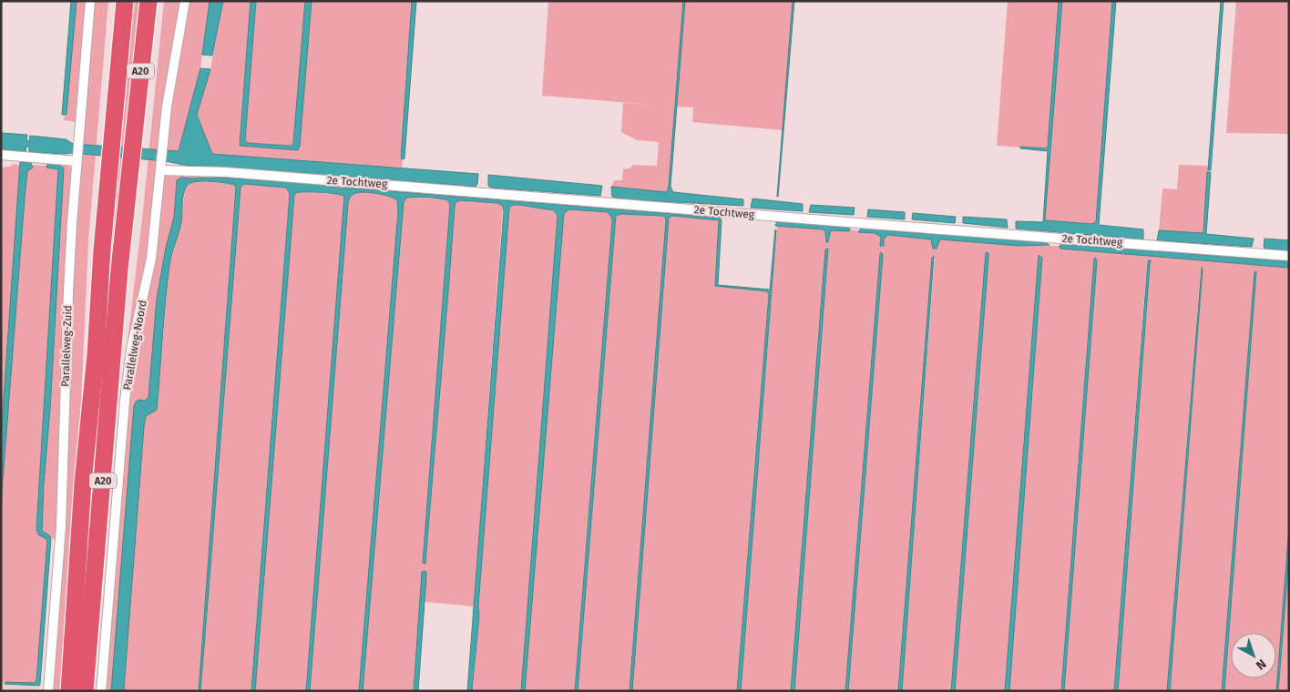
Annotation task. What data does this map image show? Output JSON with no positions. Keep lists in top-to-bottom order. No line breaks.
{"streets":{"highway":["A20"],"street":["2e Tochtweg","Parallelweg-Noord","Parallelweg-Zuid"]},"crossings":[["2e Tochtweg","Parallelweg-Noord"]],"north":"bottom right"}
